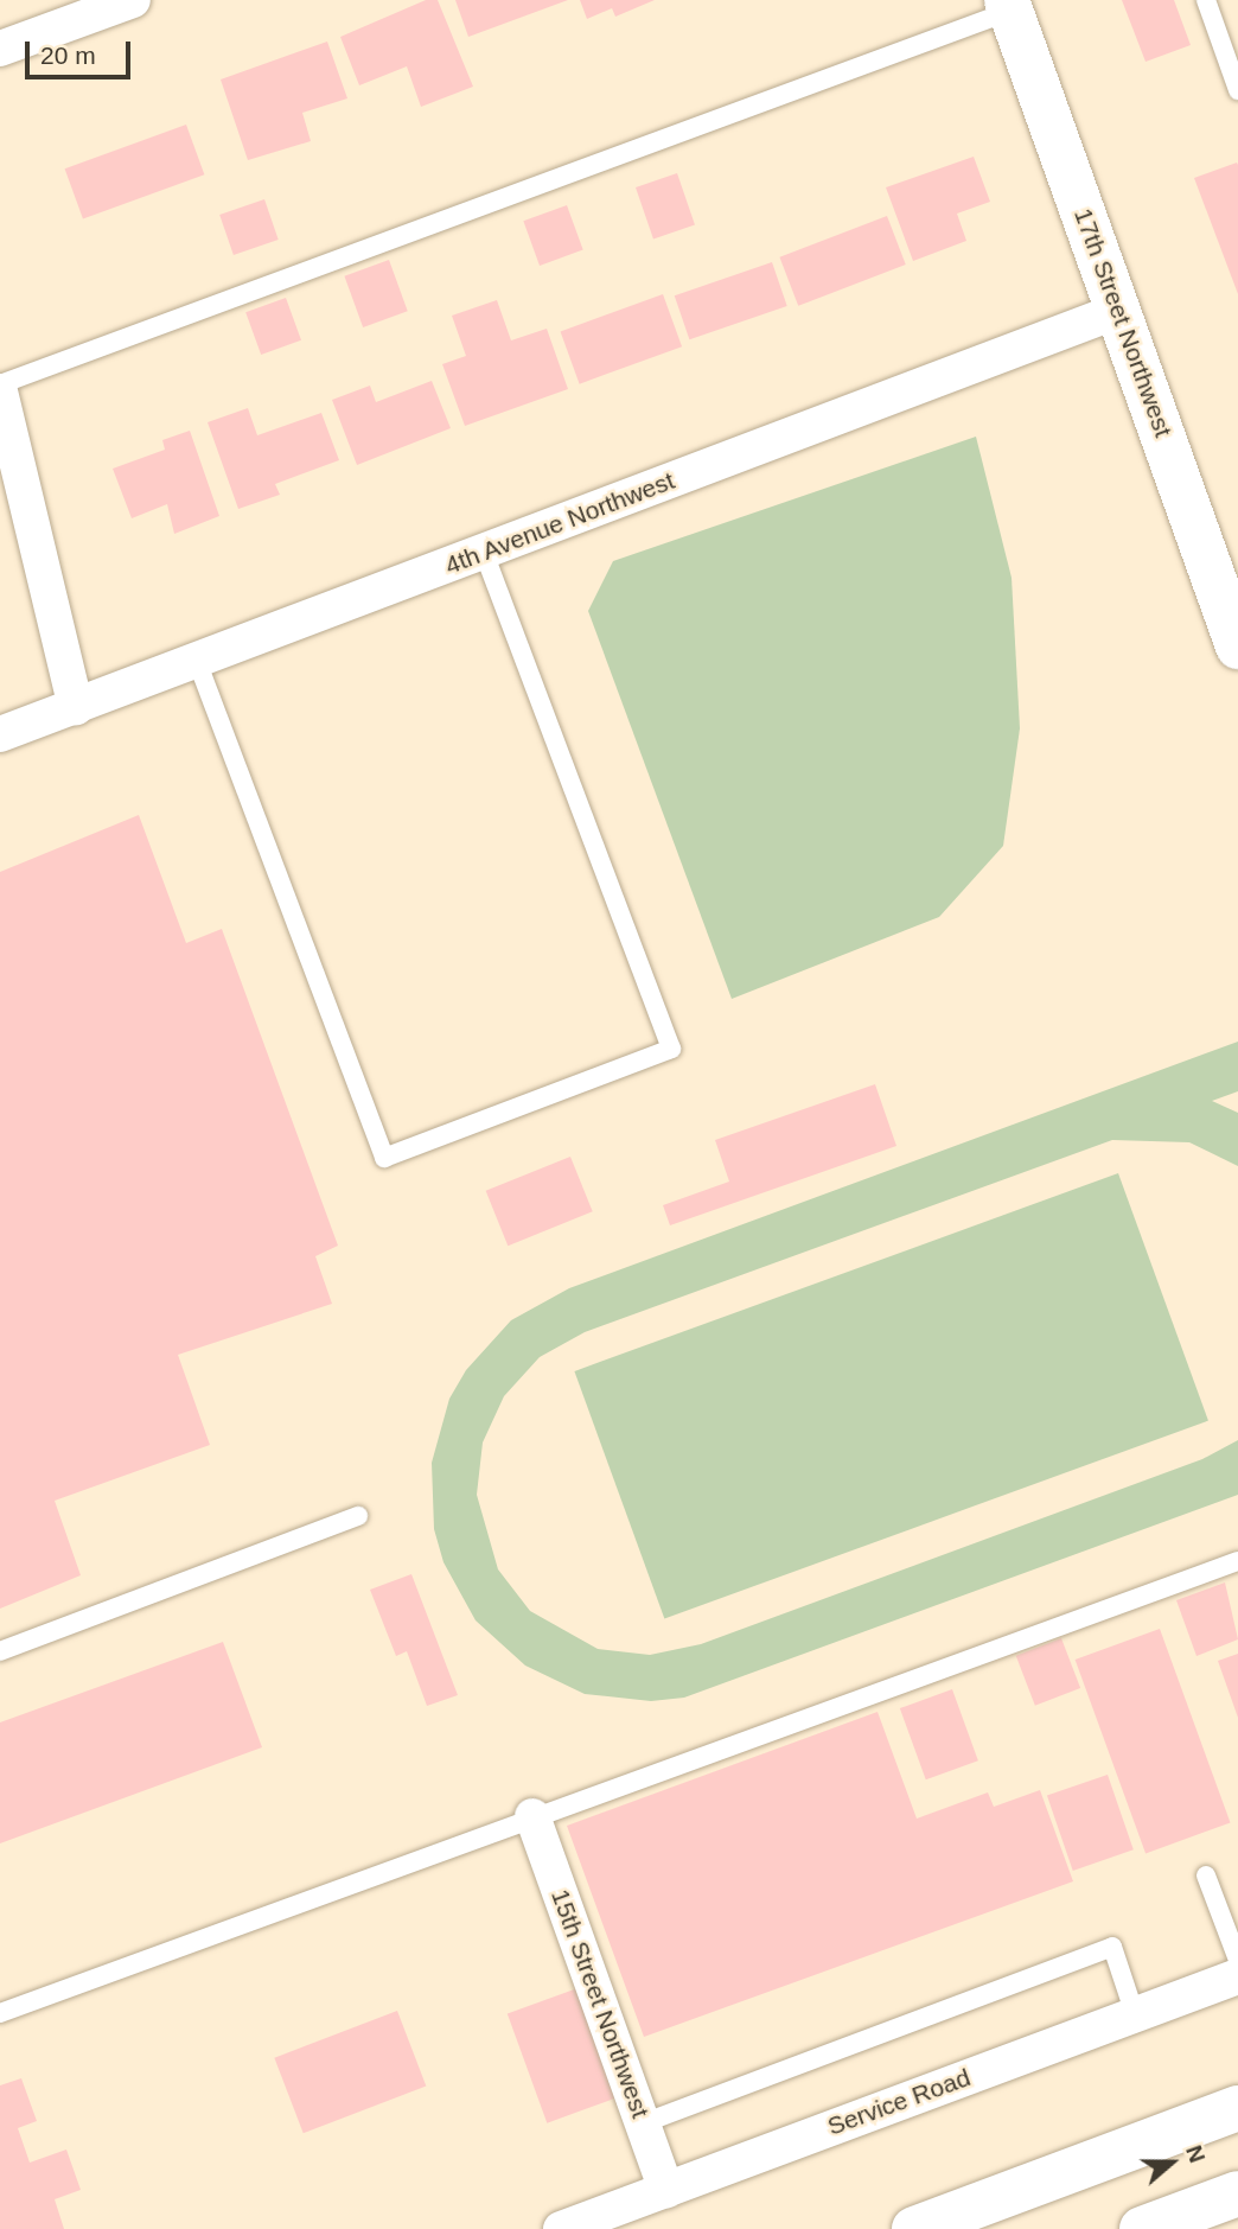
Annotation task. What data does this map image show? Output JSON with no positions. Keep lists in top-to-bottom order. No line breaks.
{"streets":{"street":["17th Street Northwest","4th Avenue Northwest","15th Street Northwest","Service Road"]},"crossings":[["17th Street Northwest","4th Avenue Northwest"],["15th Street Northwest","Service Road"]],"scale_bar":"20 m","north":"right"}
